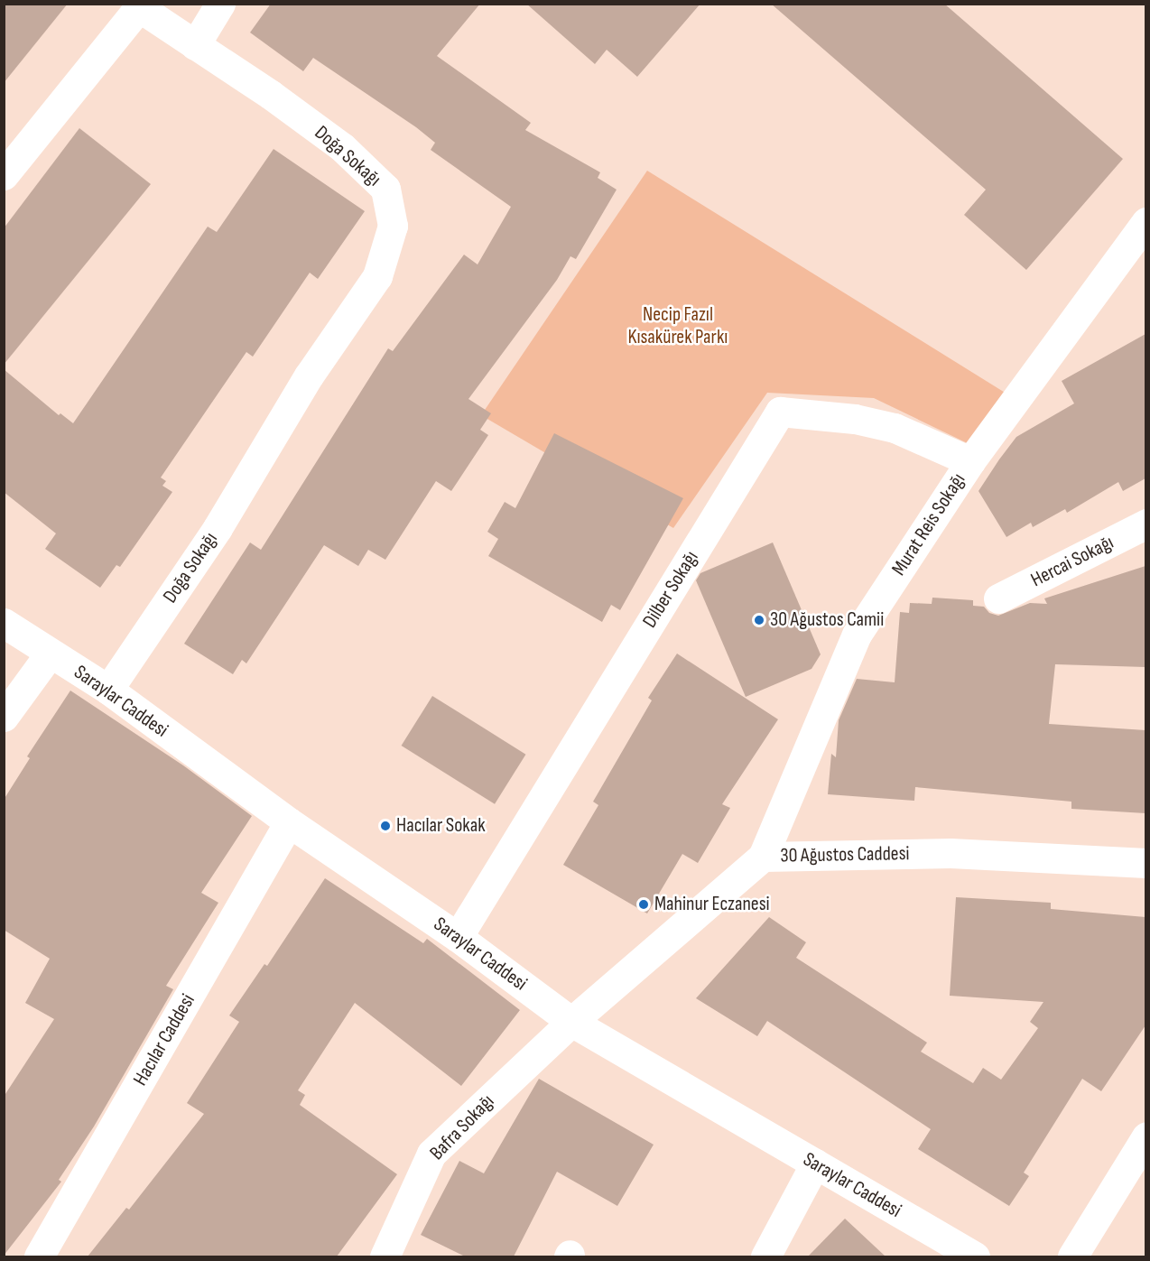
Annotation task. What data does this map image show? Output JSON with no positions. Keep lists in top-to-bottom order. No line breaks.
{"streets":{"street":["Doğa Sokağı","Murat Reis Sokağı","Hercai Sokağı","Dilber Sokağı","Saraylar Caddesi","30 Ağustos Caddesi","Hacılar Caddesi","Bafra Sokağı"]},"crossings":[["Doğa Sokağı","Saraylar Caddesi"],["Murat Reis Sokağı","Dilber Sokağı"],["Murat Reis Sokağı","30 Ağustos Caddesi"],["Dilber Sokağı","Saraylar Caddesi"],["Saraylar Caddesi","30 Ağustos Caddesi"],["Saraylar Caddesi","Hacılar Caddesi"],["Saraylar Caddesi","Bafra Sokağı"],["30 Ağustos Caddesi","Bafra Sokağı"]],"parks":["Necip Fazıl Kısakürek Parkı"],"places":["30 Ağustos Camii","Hacılar Sokak","Mahinur Eczanesi"]}
